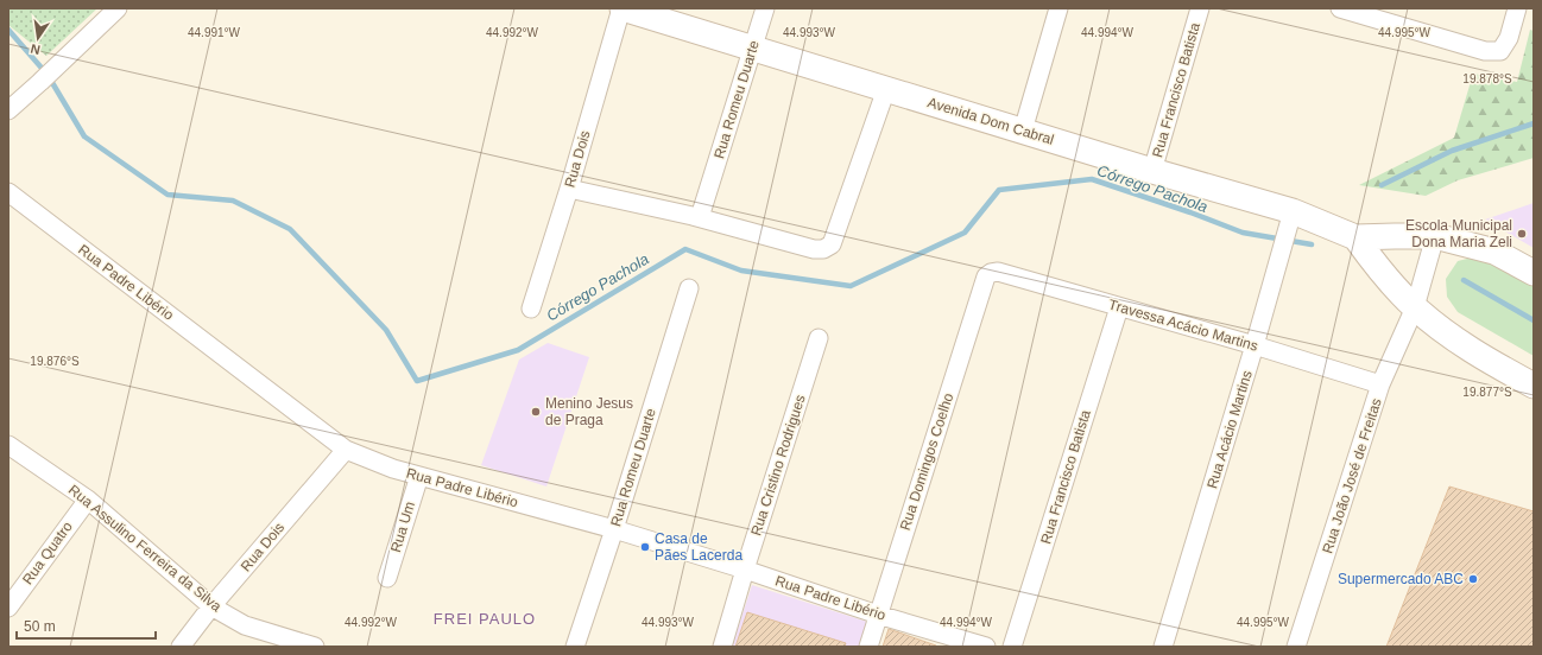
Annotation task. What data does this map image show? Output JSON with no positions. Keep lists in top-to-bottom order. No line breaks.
{"streets":{"street":["Rua Francisco Batista","Rua Romeu Duarte","Avenida Dom Cabral","Rua Dois","Rua Padre Libério","Travessa Acácio Martins","Rua Acácio Martins","Rua Domingos Coelho","Rua Cristino Rodrigues","Rua João José de Freitas","Rua Um","Rua Assulino Ferreira da Silva","Rua Quatro"]},"crossings":[["Rua Francisco Batista","Avenida Dom Cabral"],["Rua Francisco Batista","Travessa Acácio Martins"],["Rua Romeu Duarte","Avenida Dom Cabral"],["Rua Romeu Duarte","Rua Padre Libério"],["Avenida Dom Cabral","Rua Dois"],["Avenida Dom Cabral","Rua Acácio Martins"],["Rua Dois","Rua Padre Libério"],["Rua Dois","Rua Assulino Ferreira da Silva"],["Rua Padre Libério","Rua Domingos Coelho"],["Rua Padre Libério","Rua Cristino Rodrigues"],["Rua Padre Libério","Rua Um"],["Travessa Acácio Martins","Rua Acácio Martins"],["Travessa Acácio Martins","Rua Domingos Coelho"],["Travessa Acácio Martins","Rua João José de Freitas"],["Rua Assulino Ferreira da Silva","Rua Quatro"]],"districts":["FREI PAULO"],"water":["Córrego Pachola"],"places":["Escola Municipal Dona Maria Zeli","Menino Jesus de Praga","Casa de Pães Lacerda","Supermercado ABC"],"scale_bar":"50 m","north":"bottom","coordinates":["44.991°W","44.992°W","44.993°W","44.994°W","44.995°W","19.878°S","19.876°S","19.877°S"]}
